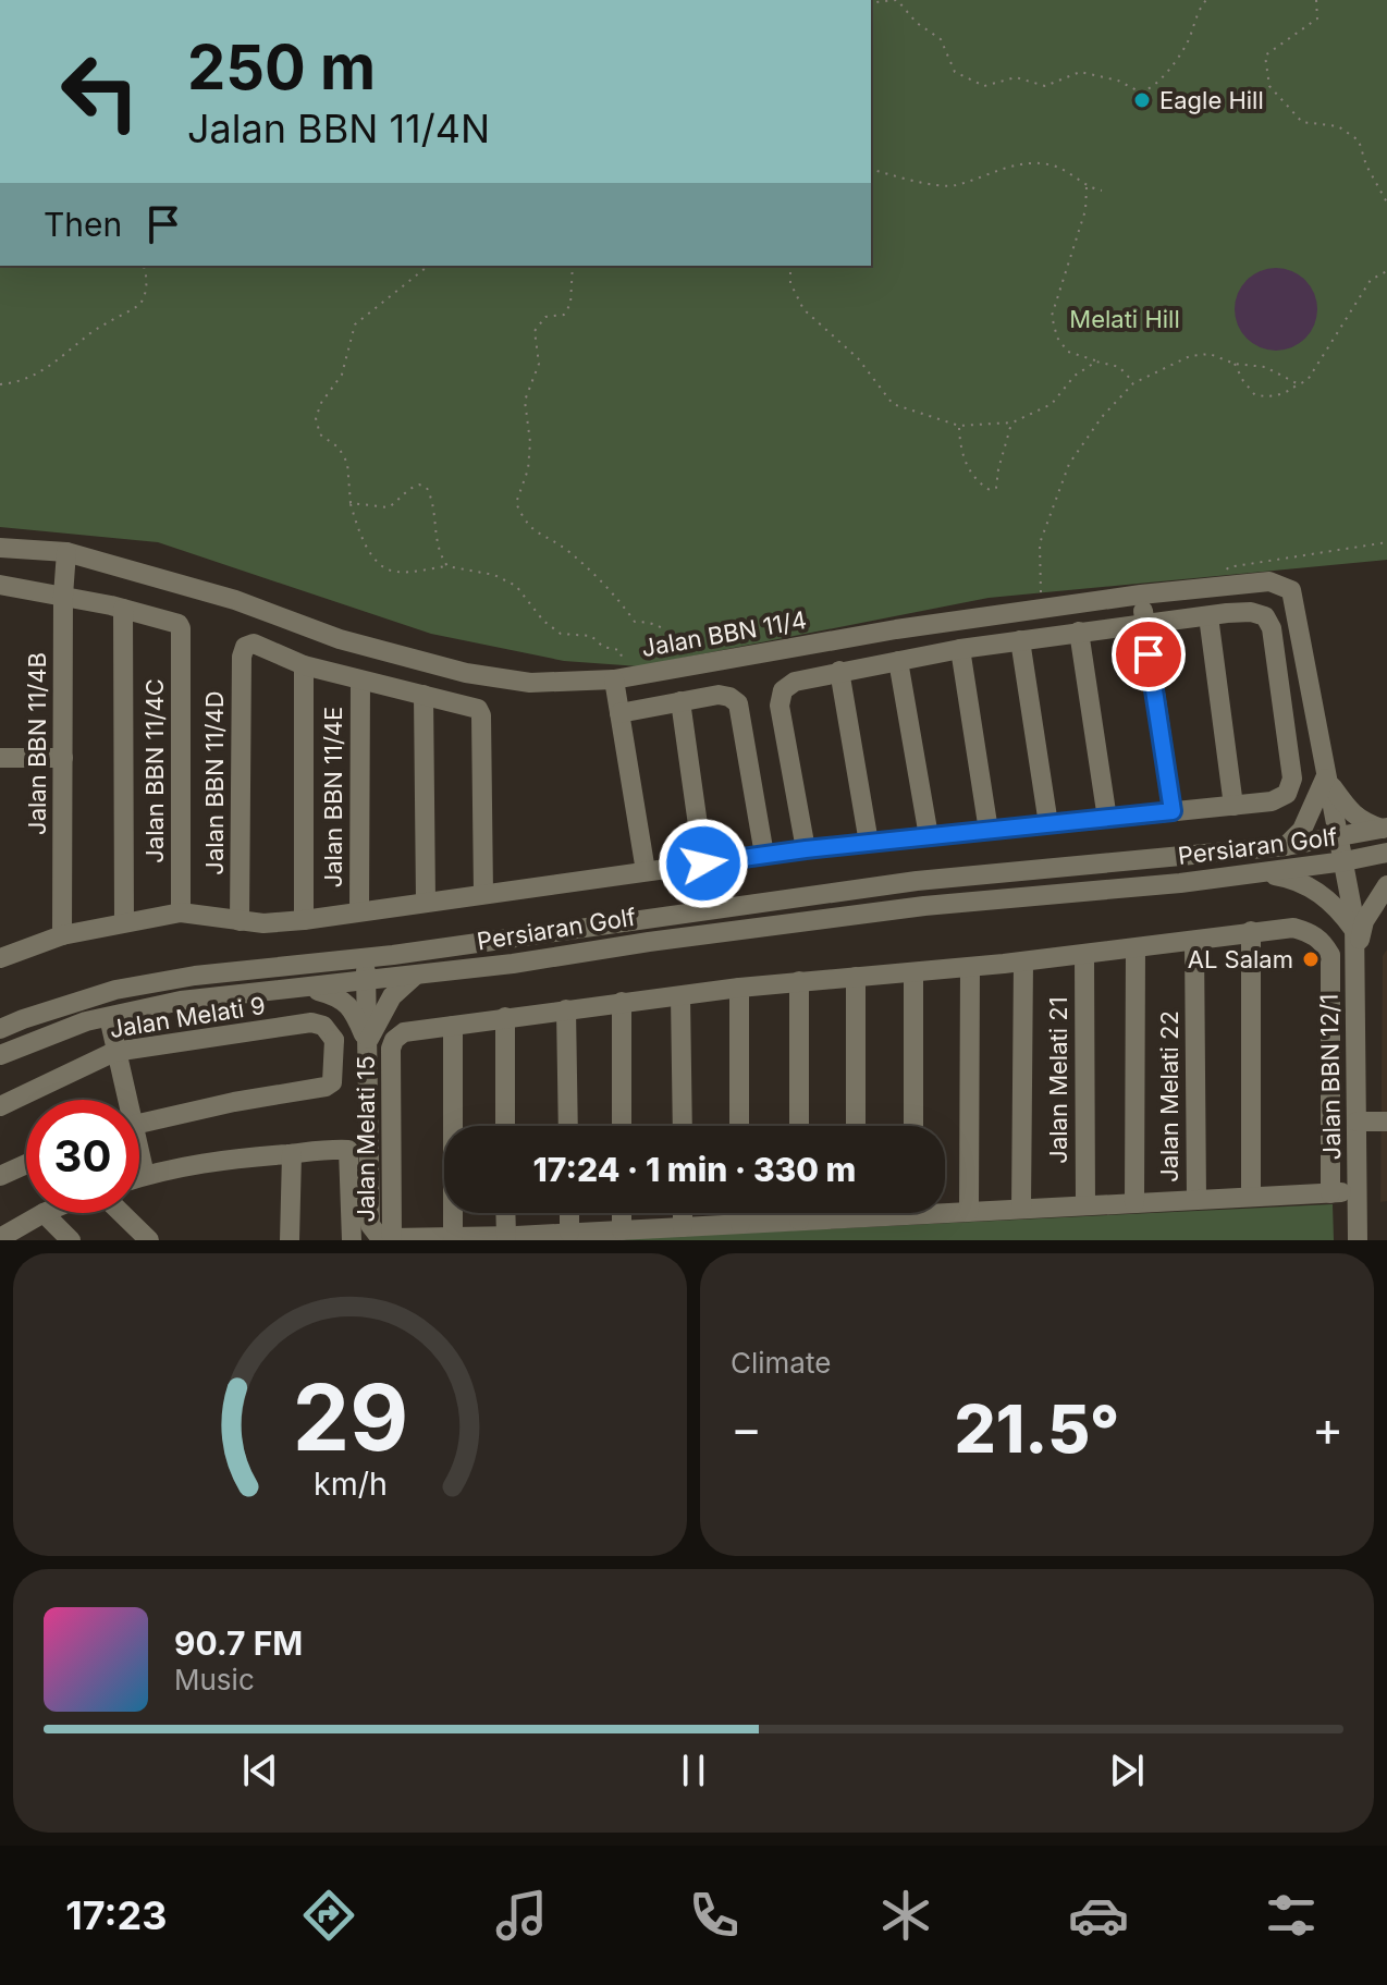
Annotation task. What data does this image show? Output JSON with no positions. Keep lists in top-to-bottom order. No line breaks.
{"streets":{"street":["Jalan BBN 11/4","Jalan BBN 11/4B","Jalan BBN 11/4C","Jalan BBN 11/4D","Jalan BBN 11/4E","Persiaran Golf","Jalan Melati 9","Jalan BBN 12/1","Jalan Melati 21","Jalan Melati 22","Jalan Melati 15"]},"crossings":[["Jalan BBN 11/4","Jalan BBN 11/4B"],["Jalan BBN 11/4","Jalan BBN 12/1"],["Persiaran Golf","Jalan BBN 12/1"]],"parks":["Melati Hill"],"places":["Eagle Hill","AL Salam"],"page":{"turn":["250 m","Jalan BBN 11/4N"],"then":"Then","limit":"30","trip":"17:24 · 1 min · 330 m","tile":"Climate","heat":["−","21.5°","+"],"song":["90.7 FM","Music"],"tabs":"17:23","gauge":["29","km/h"]}}
